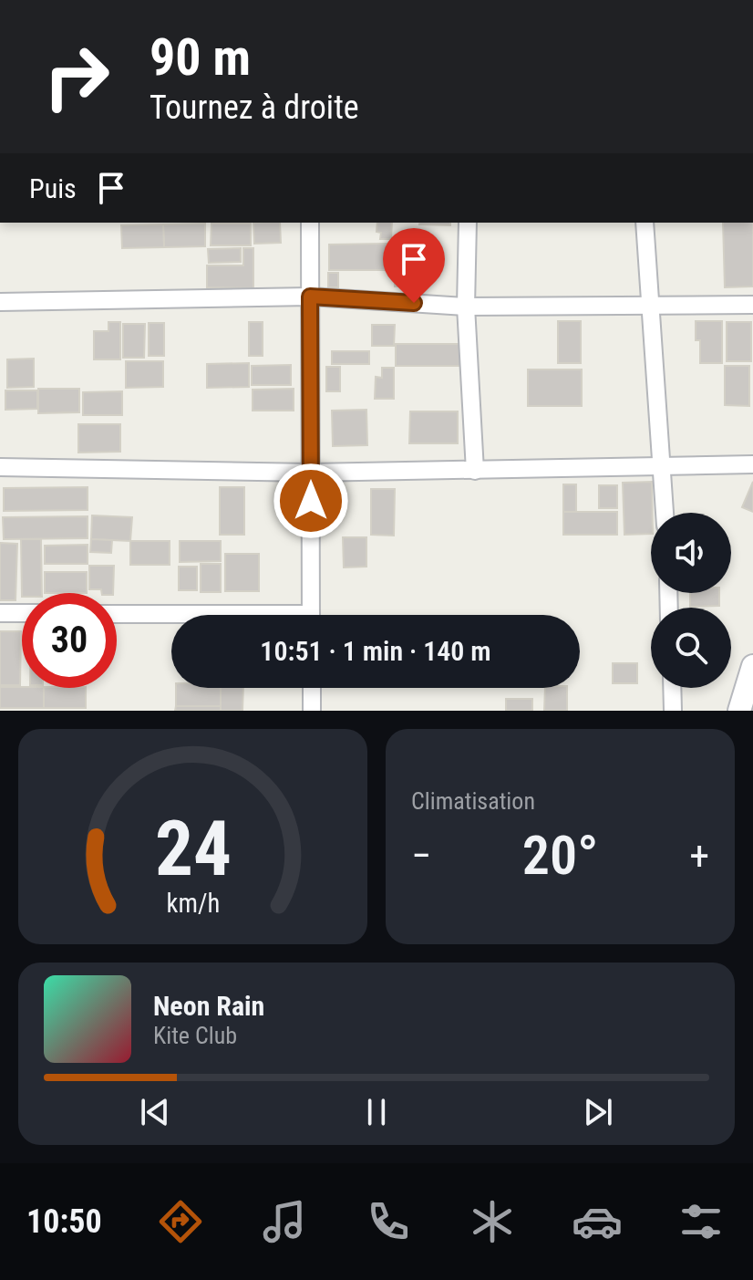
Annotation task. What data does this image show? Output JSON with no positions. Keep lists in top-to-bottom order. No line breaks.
{"page":{"turn":["90 m","Tournez à droite"],"then":"Puis","limit":"30","trip":"10:51 · 1 min · 140 m","tile":"Climatisation","heat":["−","20°","+"],"song":["Neon Rain","Kite Club"],"tabs":"10:50","gauge":["24","km/h"]}}
